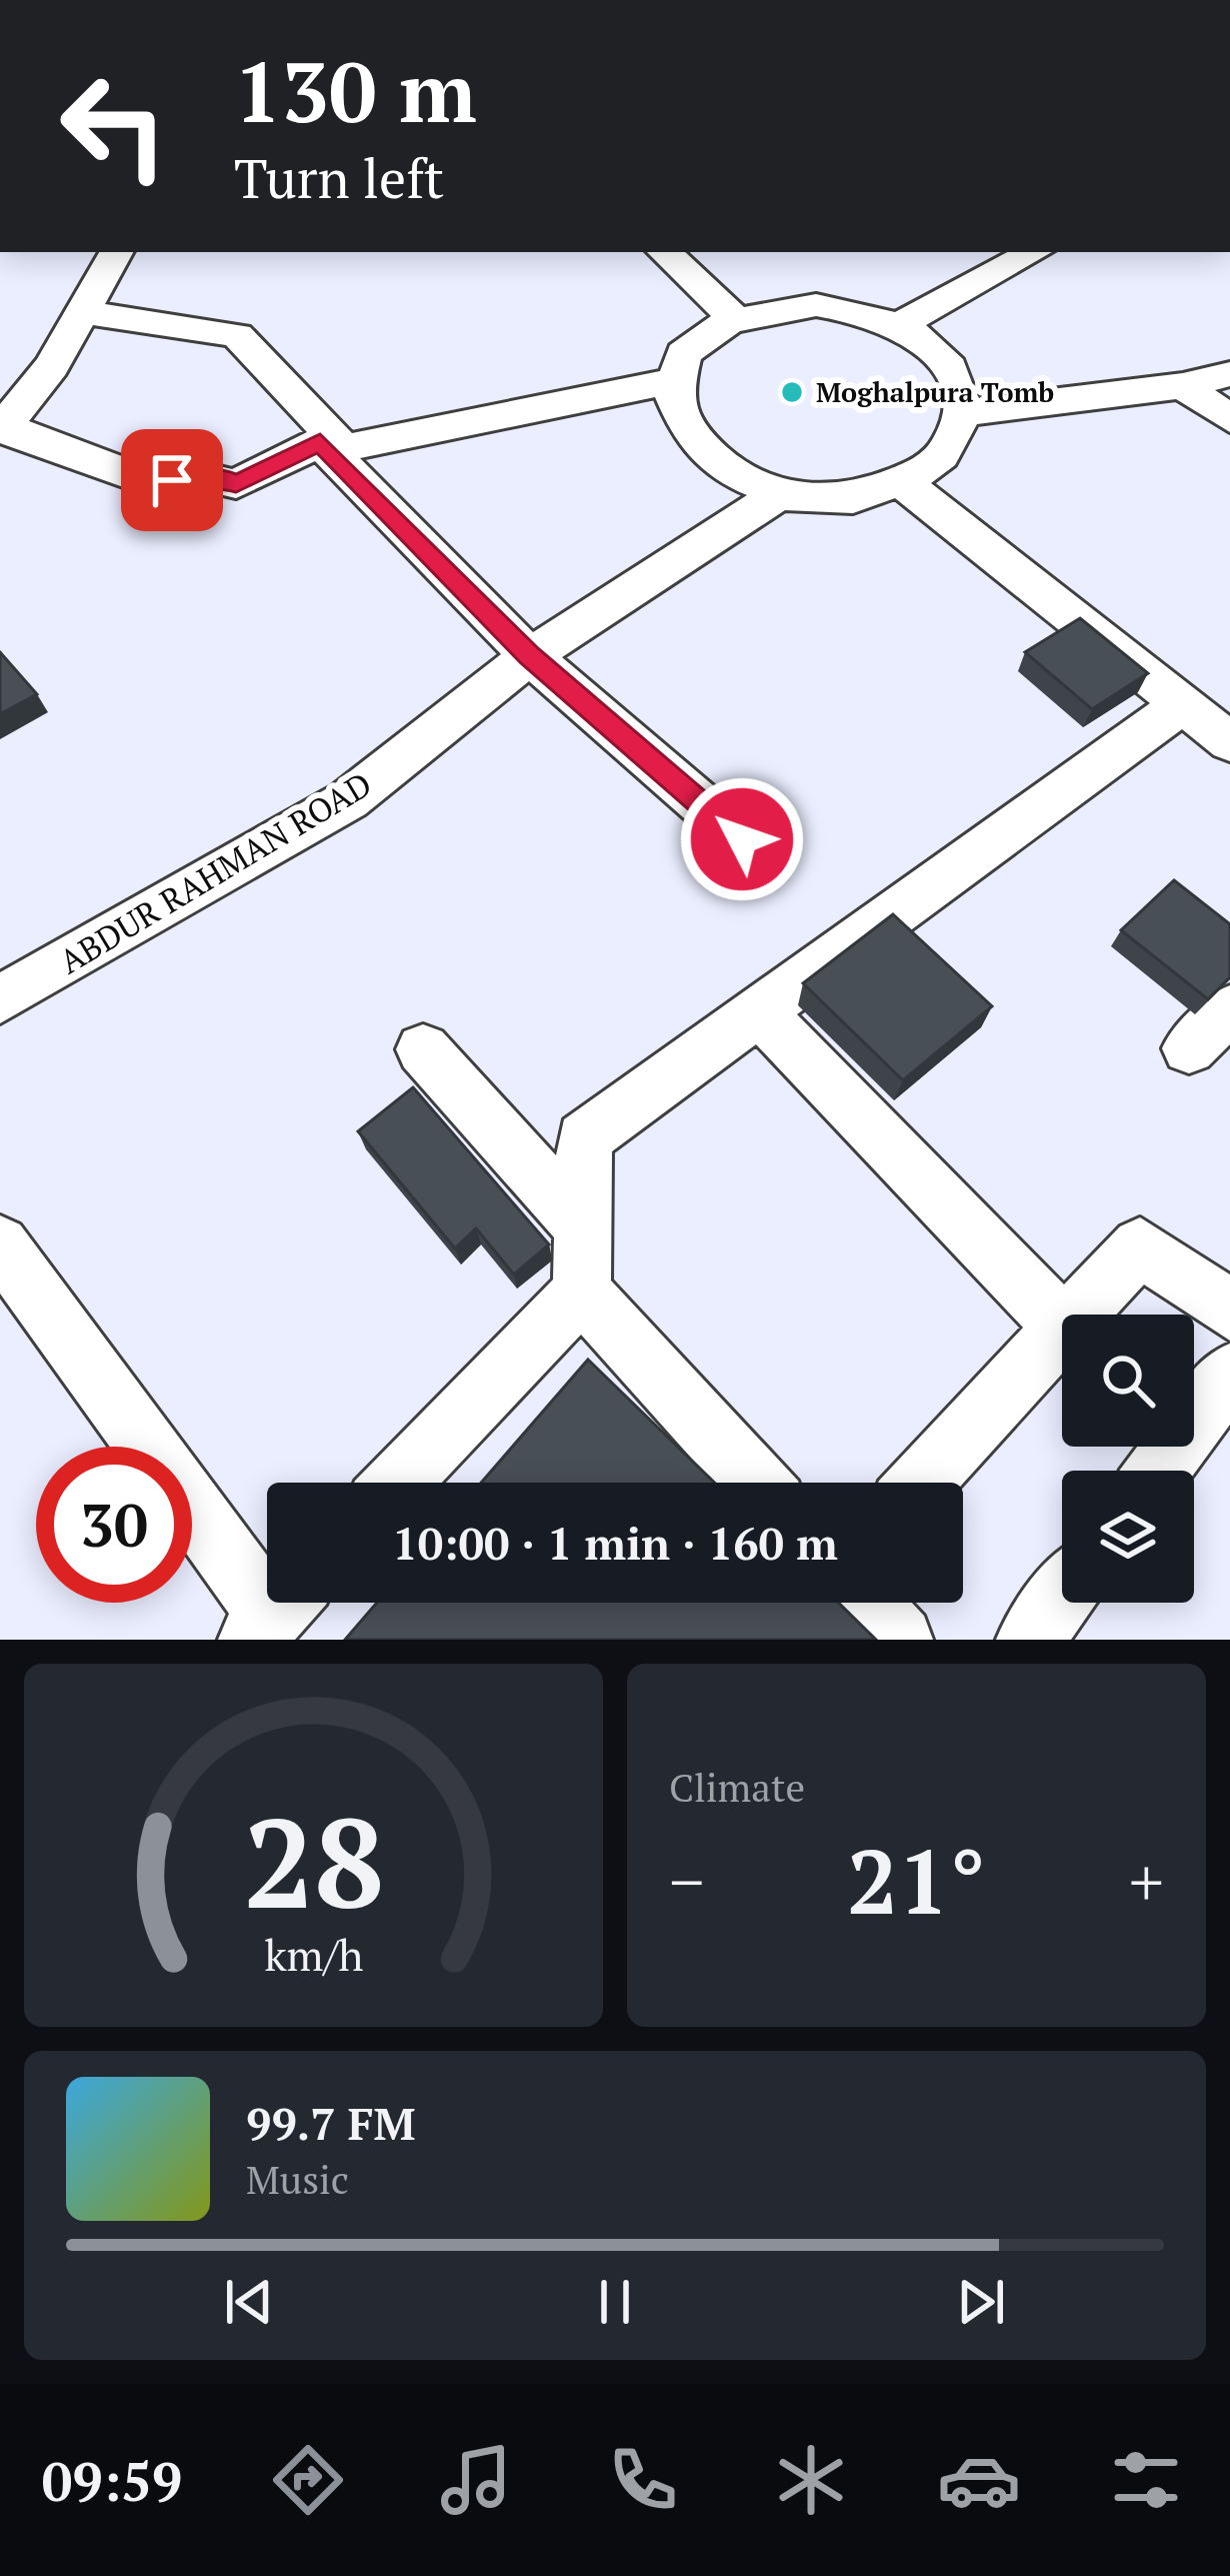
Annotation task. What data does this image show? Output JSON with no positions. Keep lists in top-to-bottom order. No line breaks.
{"streets":{"street":["ABDUR RAHMAN ROAD"]},"places":["Moghalpura Tomb"],"page":{"turn":["130 m","Turn left"],"limit":"30","trip":"10:00 · 1 min · 160 m","tile":"Climate","heat":["−","21°","+"],"song":["99.7 FM","Music"],"tabs":"09:59","gauge":["28","km/h"]}}
